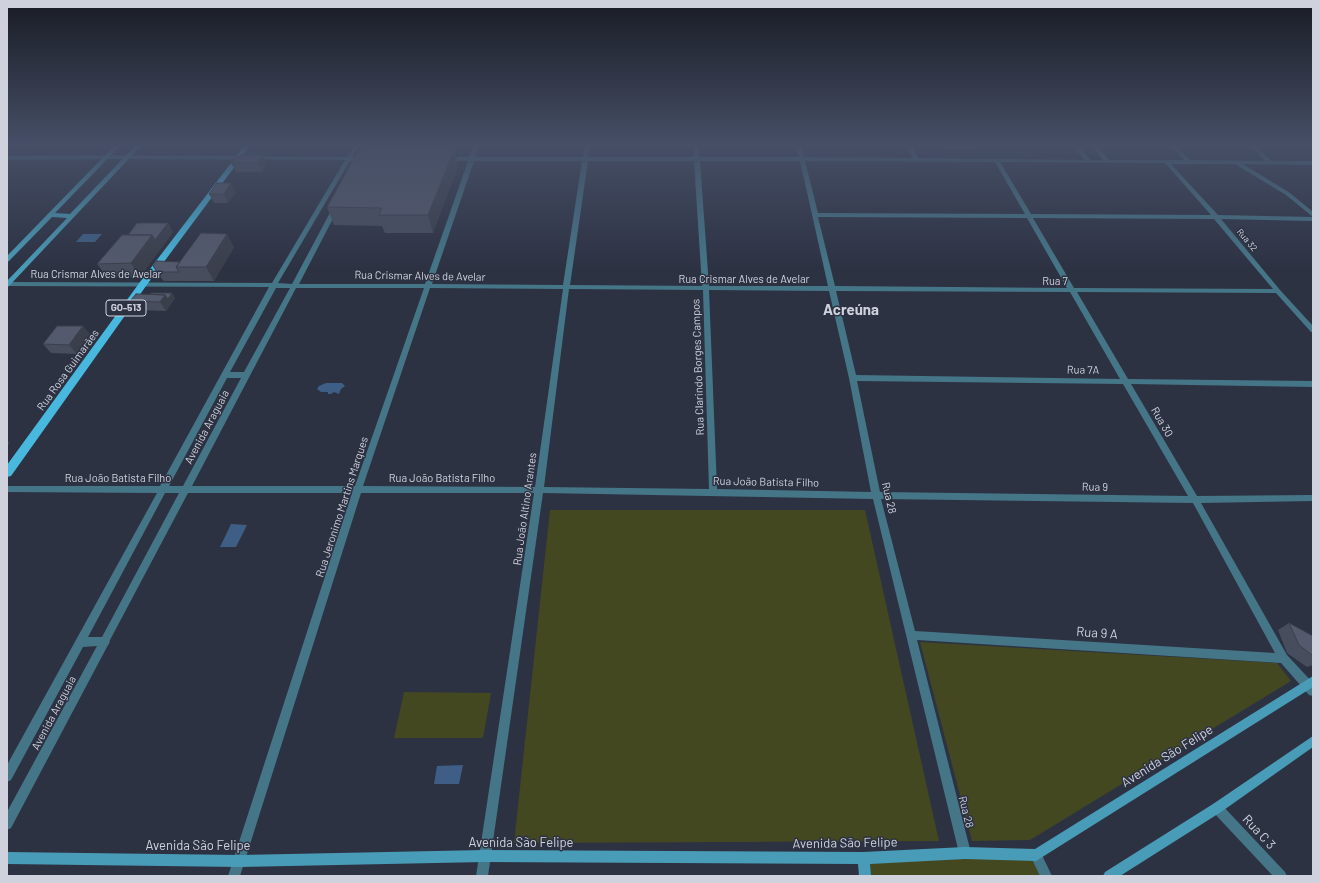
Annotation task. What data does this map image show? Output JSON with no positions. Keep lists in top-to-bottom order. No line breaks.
{"streets":{"main road":["GO-513","Rua Rosa Guimarães"],"street":["Rua 32","Rua Crismar Alves de Avelar","Rua 7","Rua Clarindo Borges Campos","Rua 7A","Rua 30","Avenida Araguaia","Rua João Batista Filho","Rua 9","Rua 28","Rua Jeronimo Martins Marques","Rua João Altino Arantes","Rua 9 A","Avenida São Felipe","Rua C 3"]},"crossings":[["Rua 32","Rua 7"],["Rua Crismar Alves de Avelar","Rua 7"],["Rua Crismar Alves de Avelar","Rua Clarindo Borges Campos"],["Rua Crismar Alves de Avelar","Rua Rosa Guimarães"],["Rua Crismar Alves de Avelar","Avenida Araguaia"],["Rua Crismar Alves de Avelar","Rua 28"],["Rua Crismar Alves de Avelar","Rua Jeronimo Martins Marques"],["Rua Crismar Alves de Avelar","Rua João Altino Arantes"],["Rua 7","Rua 30"],["Rua 7","Rua 28"],["Rua Clarindo Borges Campos","Rua João Batista Filho"],["Rua 7A","Rua 30"],["Rua 7A","Rua 28"],["Rua 30","Rua 9"],["Rua 30","Rua 9 A"],["Rua 30","Avenida São Felipe"],["Avenida Araguaia","Rua João Batista Filho"],["Rua João Batista Filho","Rua 9"],["Rua João Batista Filho","Rua 28"],["Rua João Batista Filho","Rua Jeronimo Martins Marques"],["Rua João Batista Filho","Rua João Altino Arantes"],["Rua 9","Rua 28"],["Rua 28","Rua 9 A"],["Rua 28","Avenida São Felipe"],["Rua Jeronimo Martins Marques","Avenida São Felipe"],["Rua João Altino Arantes","Avenida São Felipe"]],"districts":["Acreúna"]}
